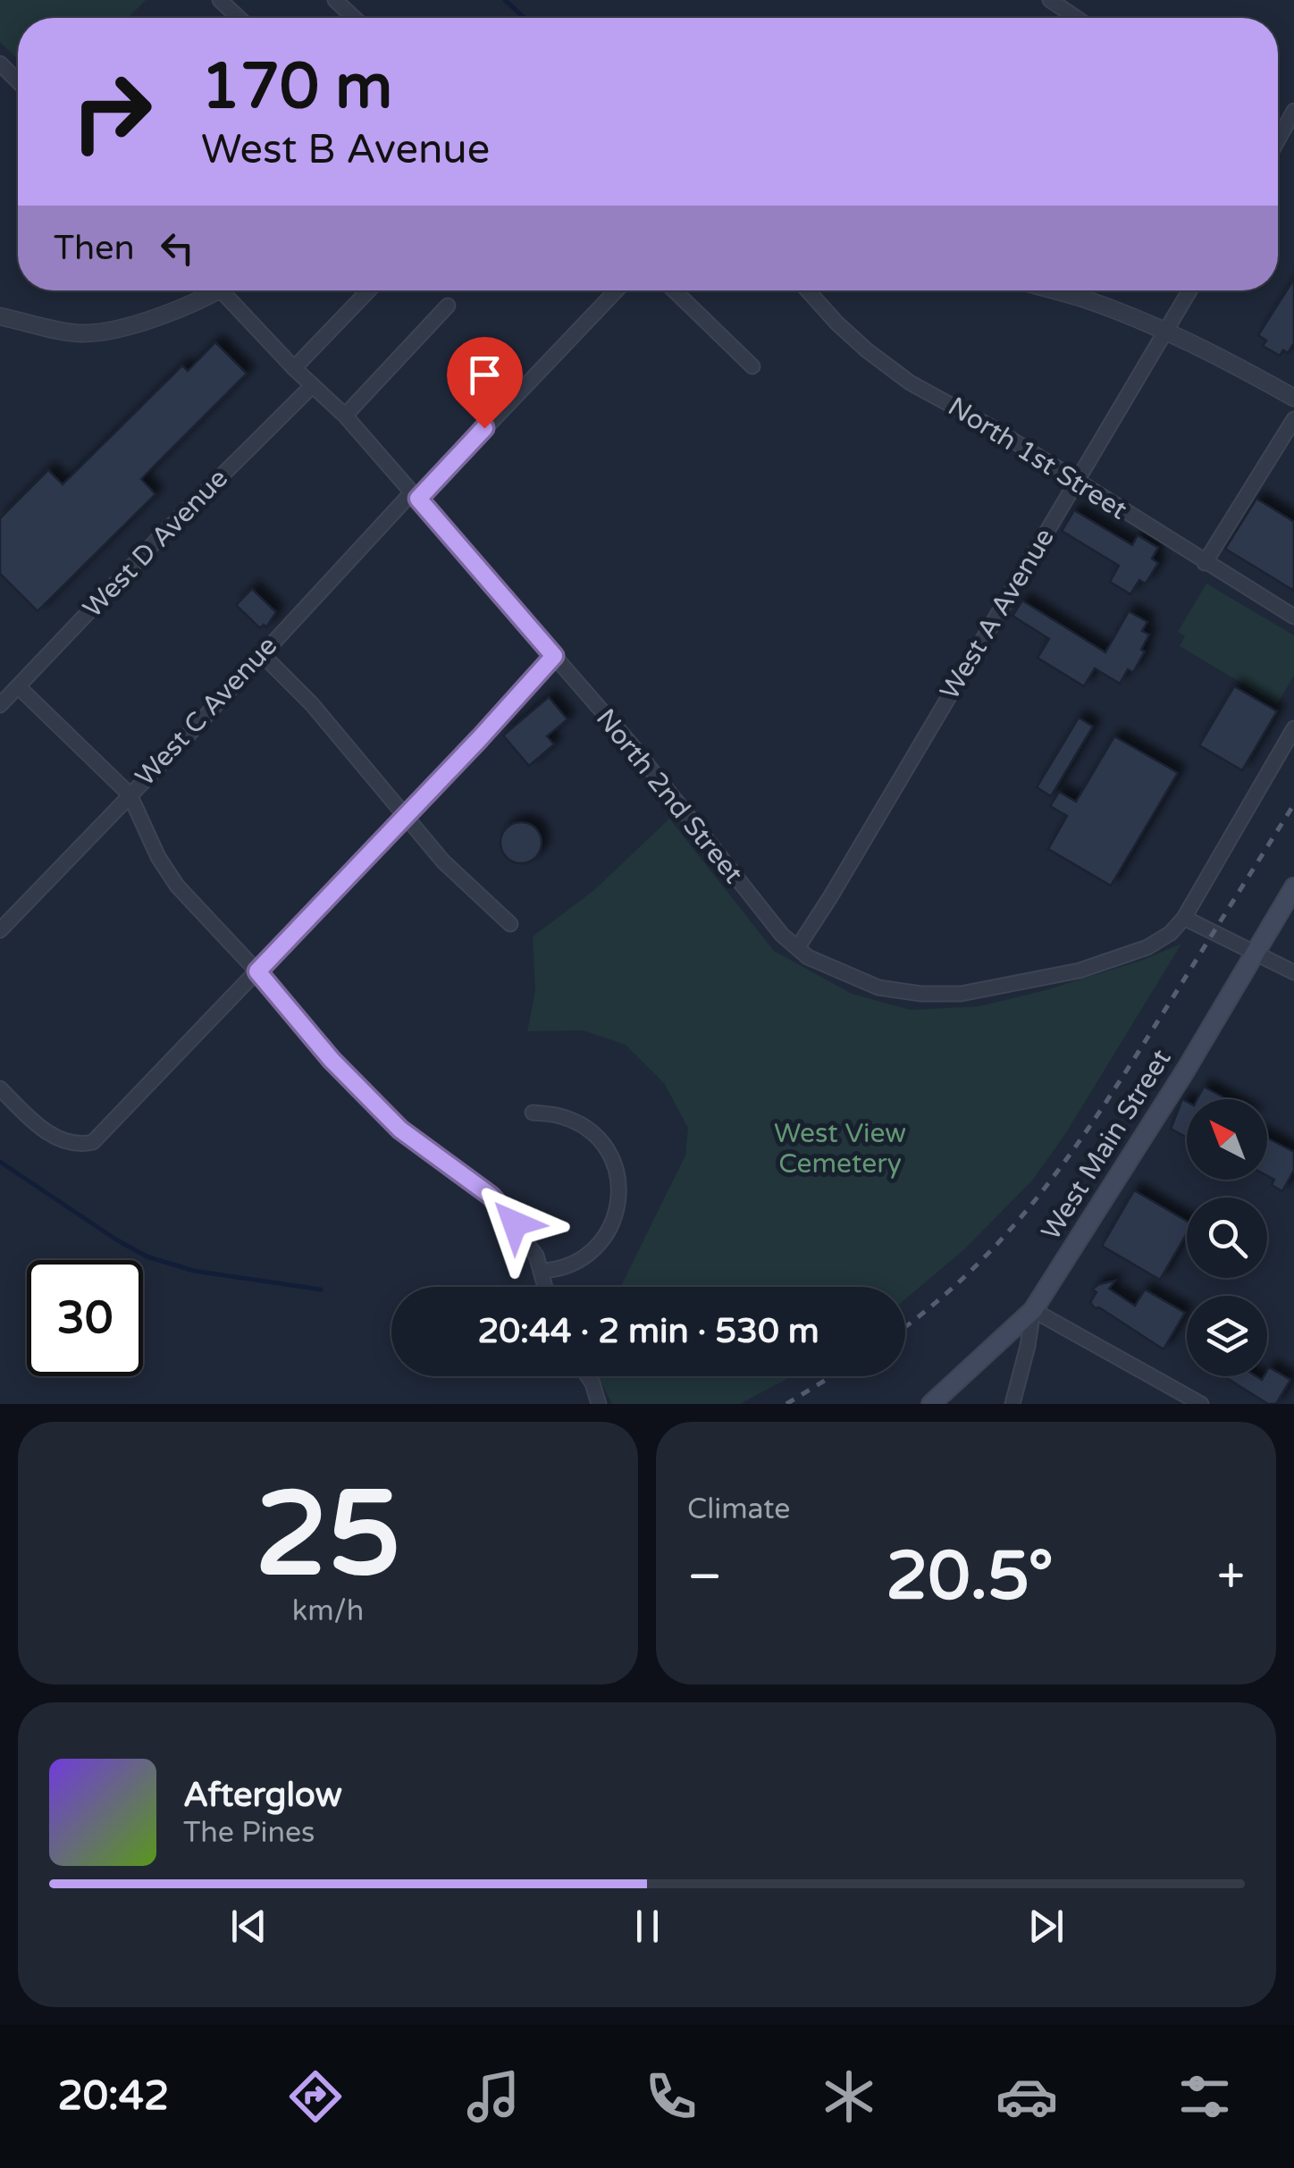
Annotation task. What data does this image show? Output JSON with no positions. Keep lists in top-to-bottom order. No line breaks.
{"streets":{"main road":["West Main Street"],"street":["North 1st Street","West D Avenue","West A Avenue","West C Avenue","North 2nd Street"]},"crossings":[["North 1st Street","West A Avenue"],["West D Avenue","North 2nd Street"],["West A Avenue","North 2nd Street"],["West C Avenue","North 2nd Street"]],"parks":["West View Cemetery"],"north":"top left","page":{"turn":["170 m","West B Avenue"],"then":"Then","limit":"30","trip":"20:44 · 2 min · 530 m","tile":[["25","km/h"],"Climate"],"heat":["−","20.5°","+"],"song":["Afterglow","The Pines"],"tabs":"20:42"}}
